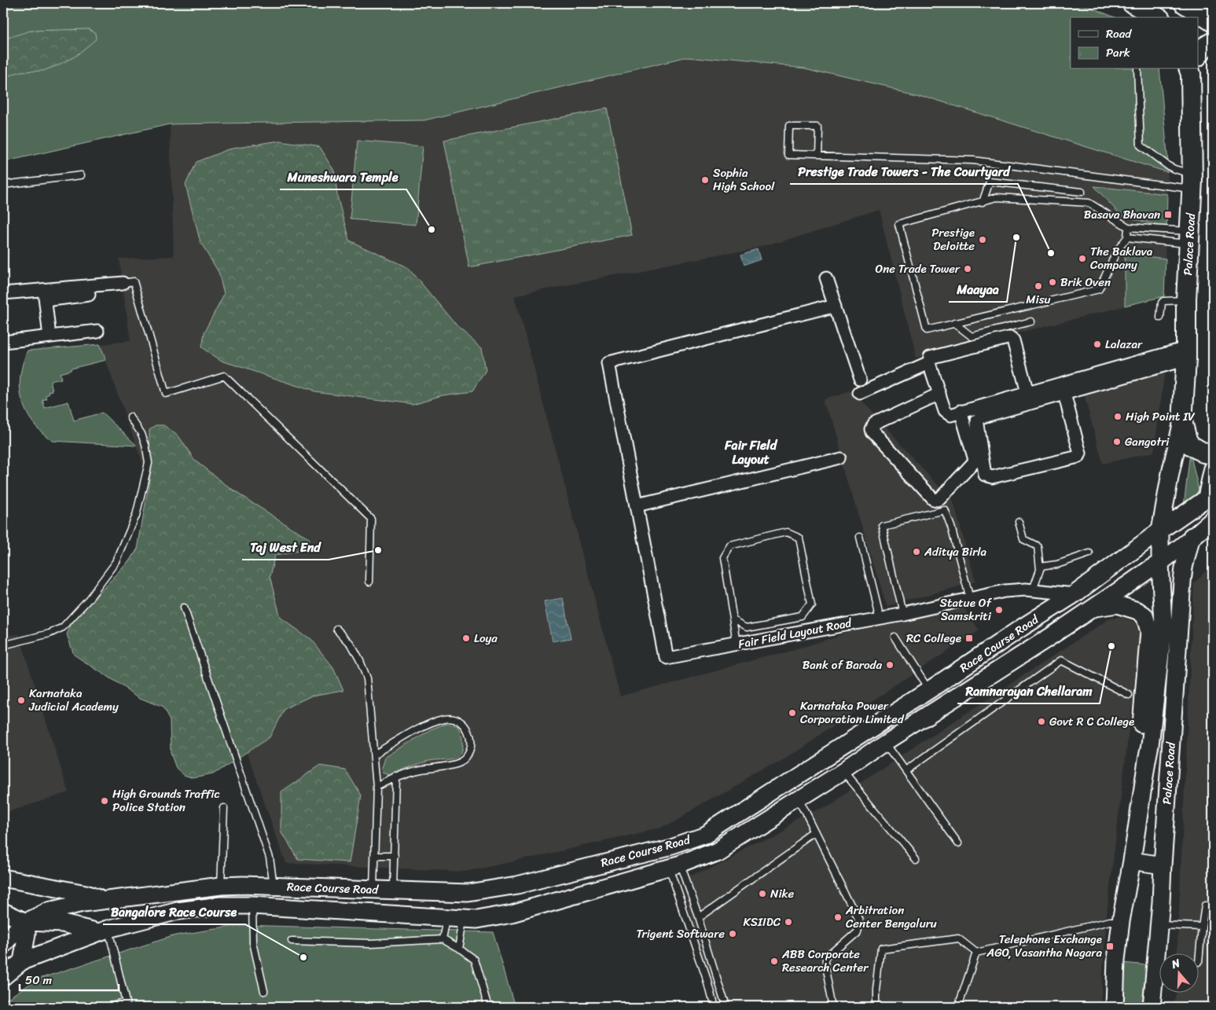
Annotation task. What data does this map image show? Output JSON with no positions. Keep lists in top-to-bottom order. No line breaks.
{"streets":{"main road":["Palace Road","Race Course Road"],"street":["Fair Field Layout Road"]},"crossings":[["Palace Road","Race Course Road"],["Fair Field Layout Road","Race Course Road"]],"districts":["Fair Field Layout"],"places":{"other":["Sophia High School","Muneshwara Temple","Maayaa","Prestige Deloitte","Prestige Trade Towers - The Courtyard","The Baklava Company","One Trade Tower","Brik Oven","Misu","Lalazar","High Point IV","Gangotri","Taj West End","Aditya Birla","Statue Of Samskriti","Loya","Ramnarayan Chellaram","Bank of Baroda","Karnataka Judicial Academy","Karnataka Power Corporation Limited","Govt R C College","High Grounds Traffic Police Station","Nike","Arbitration Center Bengaluru","KSIIDC","Trigent Software","Bangalore Race Course","ABB Corporate Research Center"],"transit":["Basava Bhavan","RC College","Telephone Exchange AGO, Vasantha Nagara"]},"legend":["Road","Park"],"scale_bar":"50 m","north":"top"}
